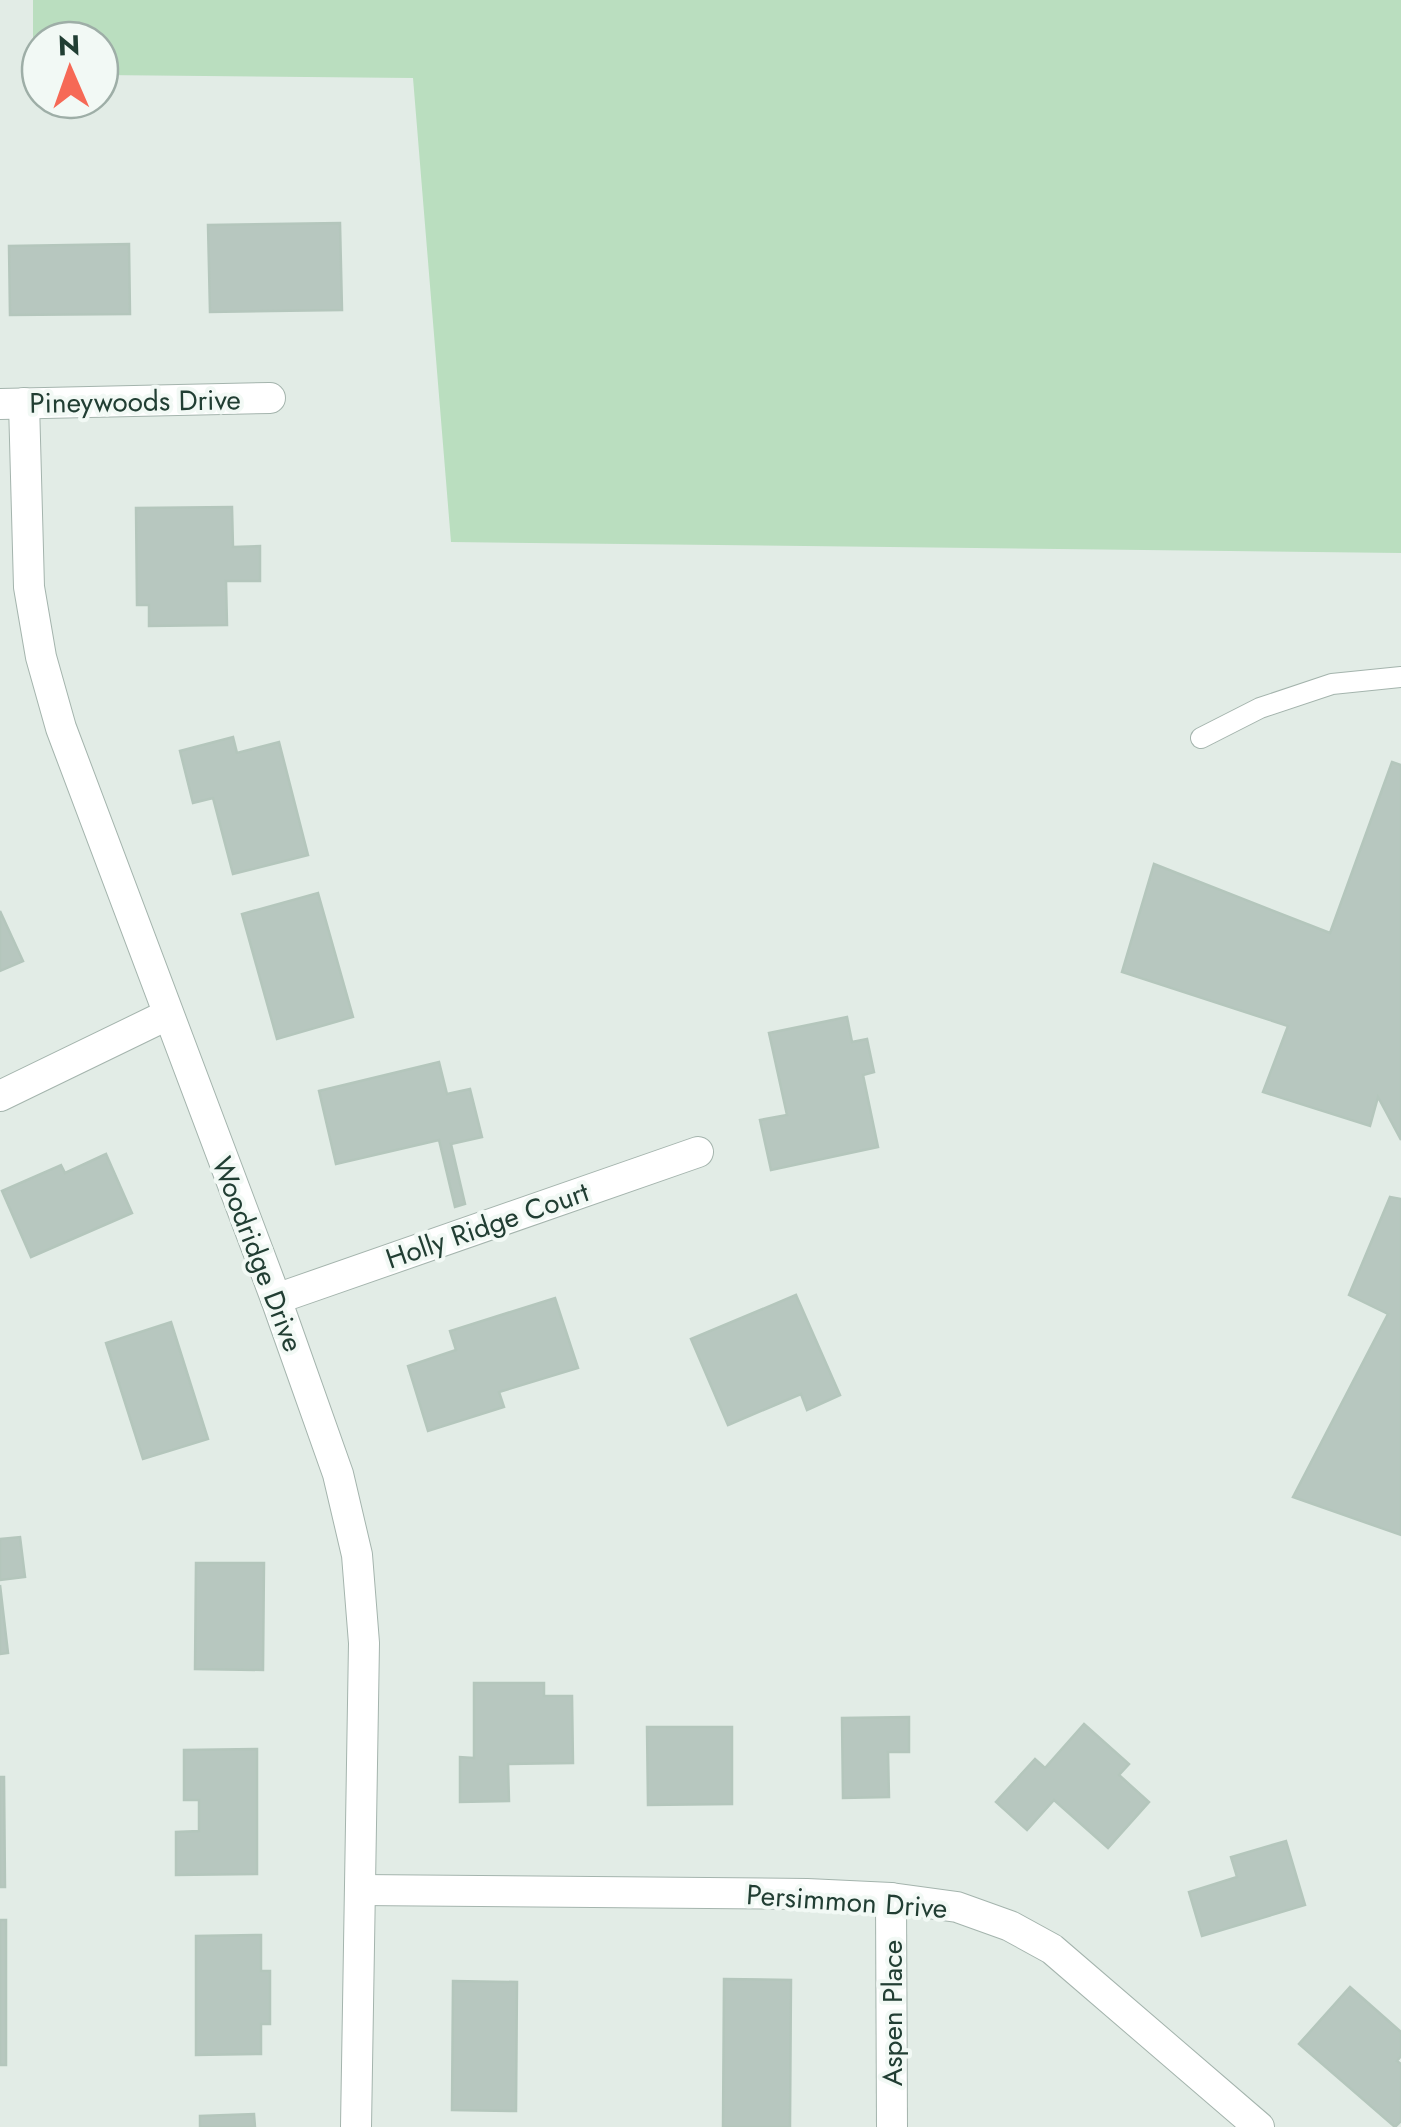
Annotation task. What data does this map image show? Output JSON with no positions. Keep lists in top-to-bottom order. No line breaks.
{"streets":{"street":["Pineywoods Drive","Holly Ridge Court","Woodridge Drive","Persimmon Drive","Aspen Place"]},"crossings":[["Pineywoods Drive","Woodridge Drive"],["Holly Ridge Court","Woodridge Drive"],["Woodridge Drive","Persimmon Drive"],["Persimmon Drive","Aspen Place"]],"north":"top"}
